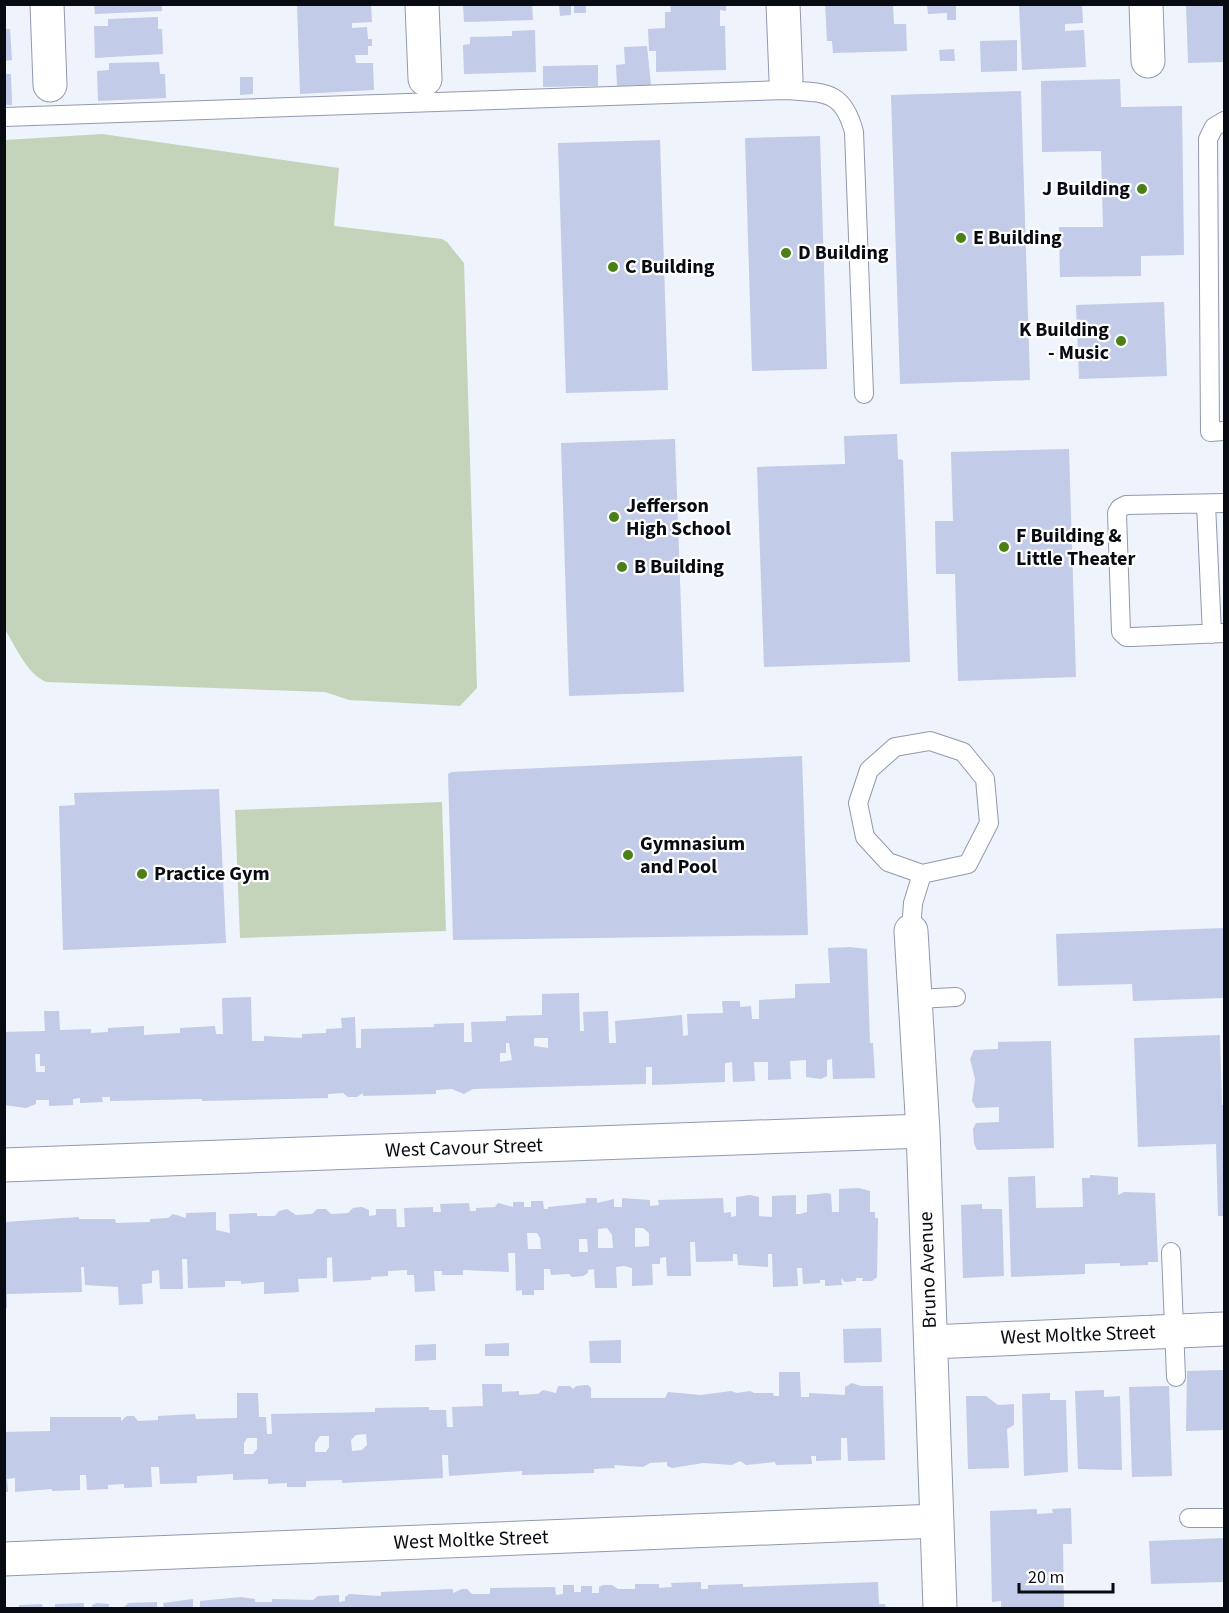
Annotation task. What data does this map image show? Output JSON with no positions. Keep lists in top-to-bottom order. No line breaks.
{"streets":{"street":["West Cavour Street","Bruno Avenue","West Moltke Street"]},"crossings":[["West Cavour Street","Bruno Avenue"],["Bruno Avenue","West Moltke Street"]],"places":["J Building","E Building","D Building","C Building","K Building - Music","Jefferson High School","F Building & Little Theater","B Building","Gymnasium and Pool","Practice Gym"],"scale_bar":"20 m"}
